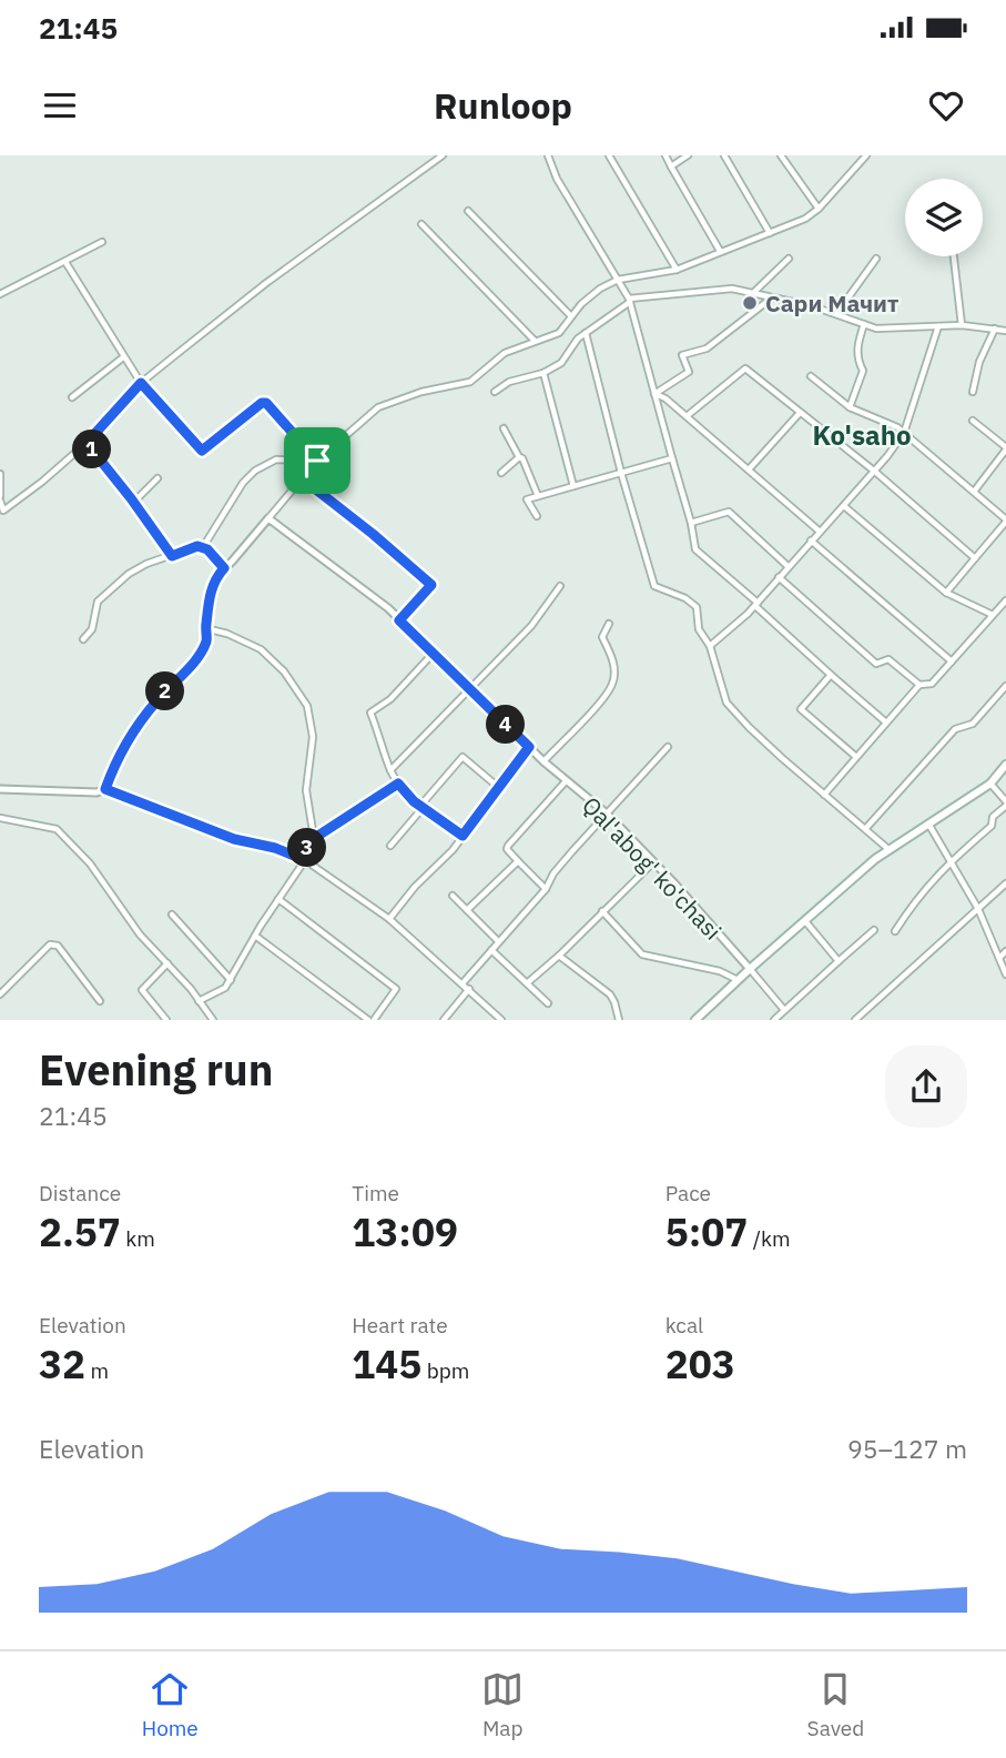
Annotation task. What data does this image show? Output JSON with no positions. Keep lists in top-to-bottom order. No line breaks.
{"streets":{"street":["Qal'abog' ko'chasi"]},"districts":["Ko'saho"],"places":["Сари Мачит"],"page":{"status":"21:45","header":"Runloop","pins":["1","2","4","3"],"heading":["Evening run","21:45"],"stats":[["Distance","2.57 km"],["Time","13:09"],["Pace","5:07 /km"],["Elevation","32 m"],["Heart rate","145 bpm"],["kcal","203"]],"chart":["Elevation","95–127 m"],"tabs":["Home","Map","Saved"]}}
